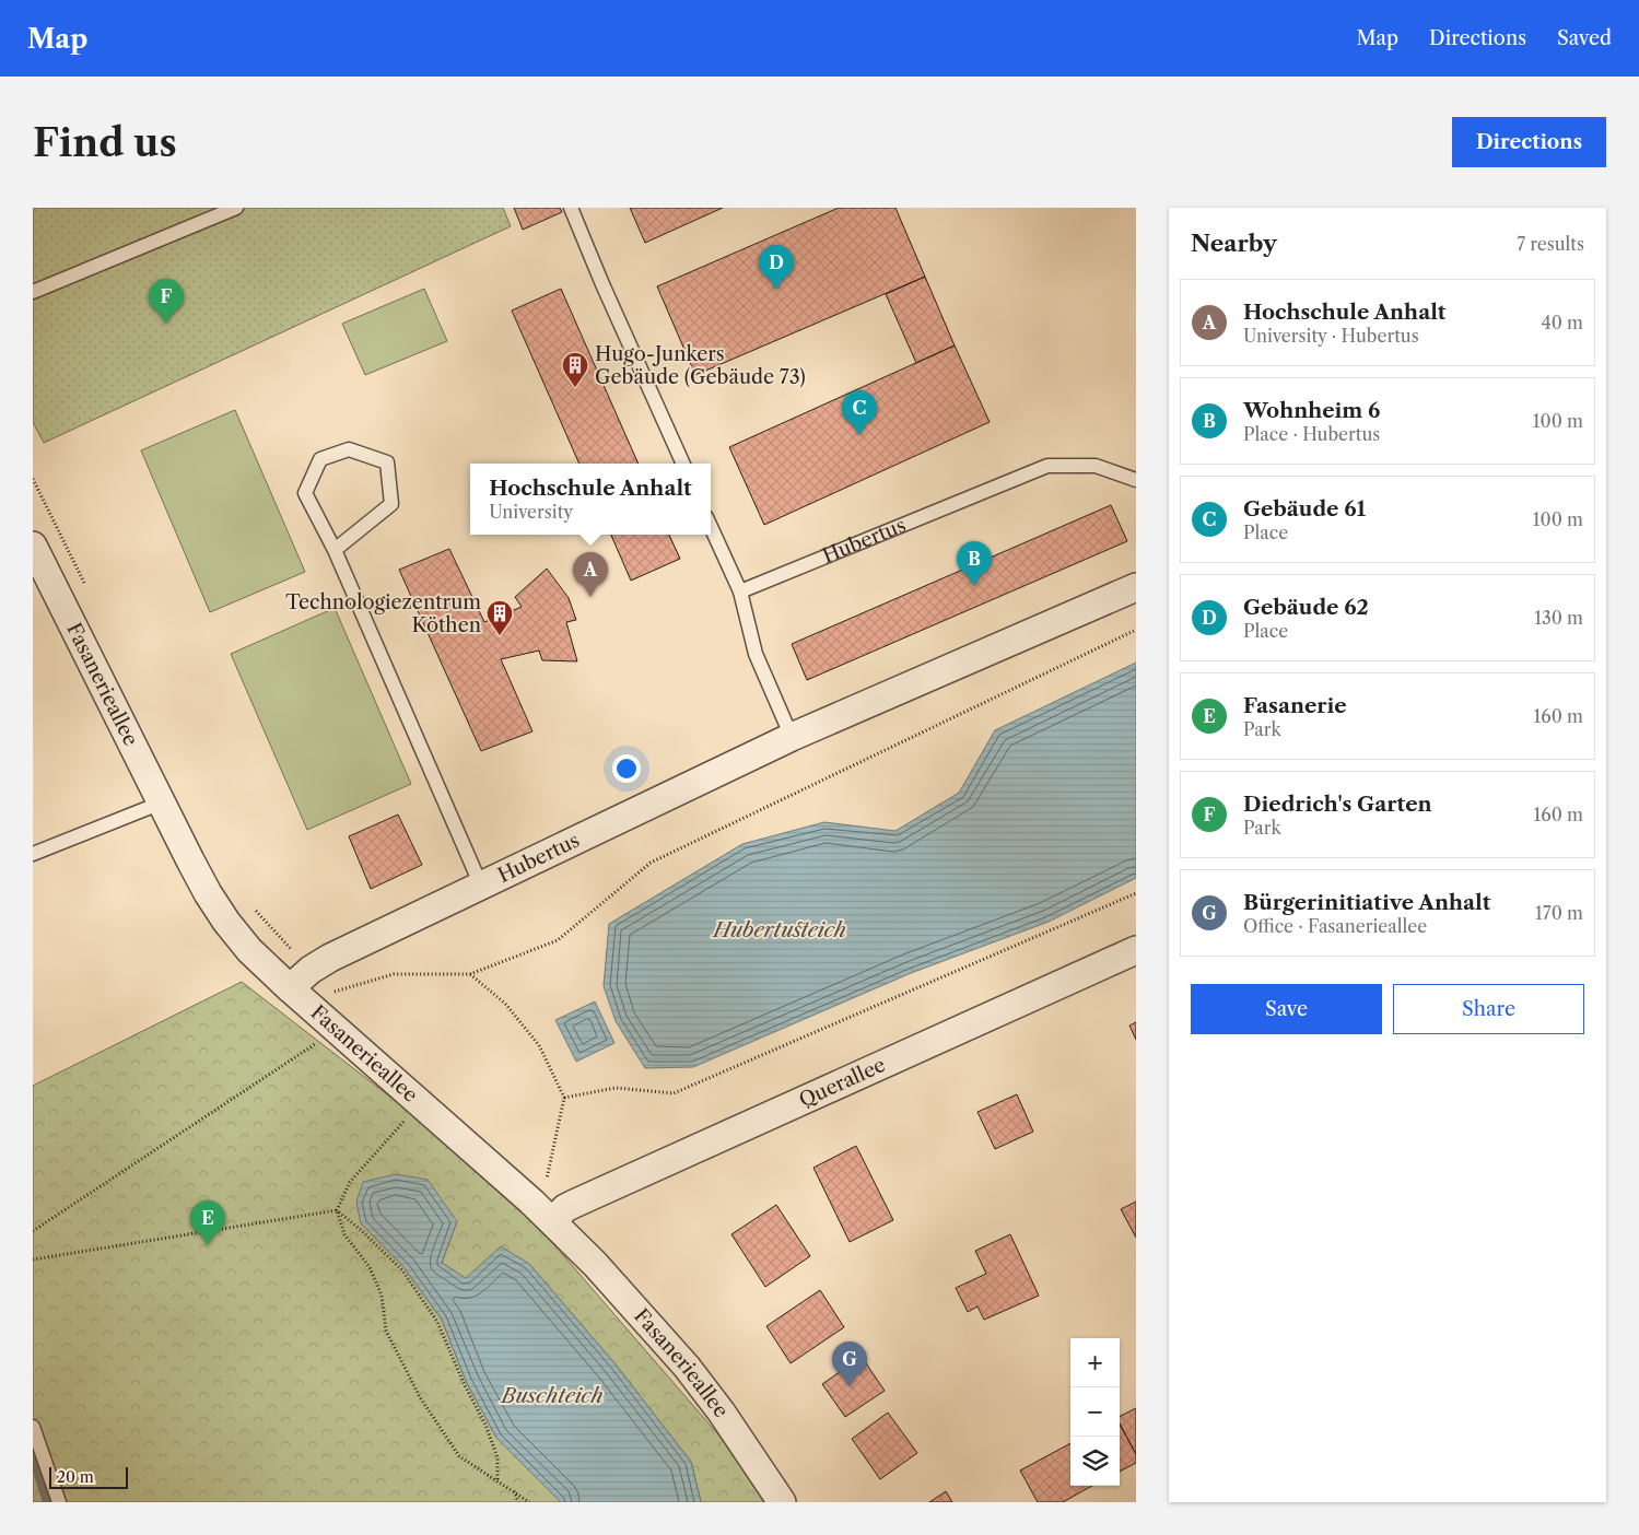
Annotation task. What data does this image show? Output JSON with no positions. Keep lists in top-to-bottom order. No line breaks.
{"streets":{"street":["Hubertus","Fasanerieallee","Querallee"]},"crossings":[["Hubertus","Fasanerieallee"],["Fasanerieallee","Querallee"]],"water":["Hubertusteich","Buschteich"],"places":{"building":["Hugo-Junkers Gebäude (Gebäude 73)","Technologiezentrum Köthen"]},"scale_bar":"20 m","page":{"header":"Map","nav":["Map","Directions","Saved"],"buttons":["Directions",["Save","Share"]],"title":"Find us","heading":["Nearby","7 results"],"pins":["D","F","C","B","A","E","G"],"list":[{"mark":"A","name":"Hochschule Anhalt","note":"University · Hubertus","value":"40 m"},{"mark":"B","name":"Wohnheim 6","note":"Place · Hubertus","value":"100 m"},{"mark":"C","name":"Gebäude 61","note":"Place","value":"100 m"},{"mark":"D","name":"Gebäude 62","note":"Place","value":"130 m"},{"mark":"E","name":"Fasanerie","note":"Park","value":"160 m"},{"mark":"F","name":"Diedrich's Garten","note":"Park","value":"160 m"},{"mark":"G","name":"Bürgerinitiative Anhalt","note":"Office · Fasanerieallee","value":"170 m"}],"popup":["Hochschule Anhalt","University"],"map_buttons":["+","−"],"scale":"20 m"}}
